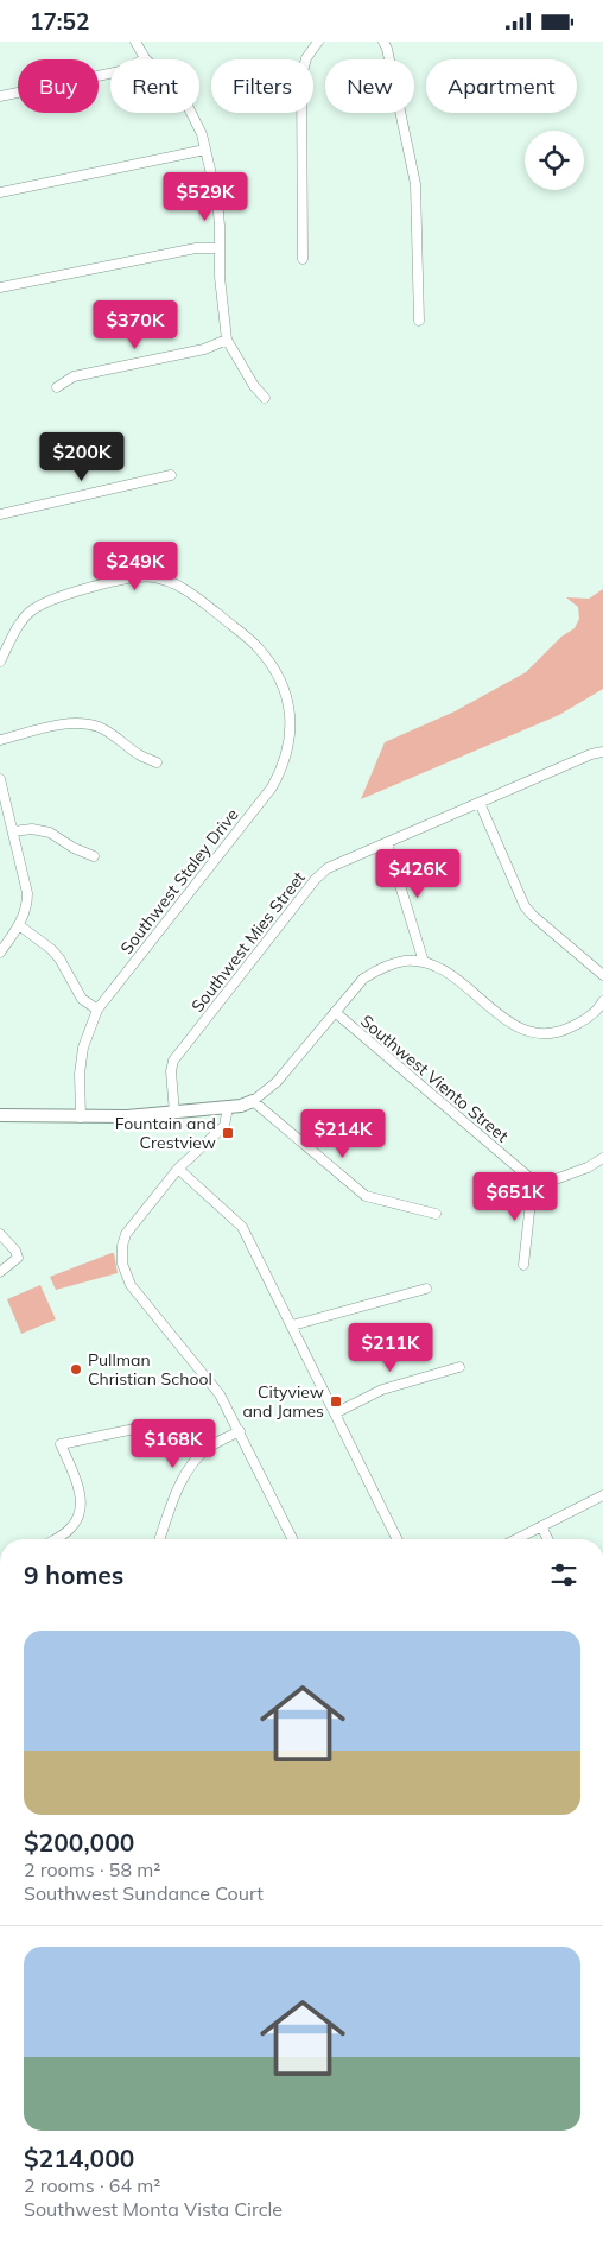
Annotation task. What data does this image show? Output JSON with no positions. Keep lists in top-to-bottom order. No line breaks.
{"streets":{"street":["Southwest Staley Drive","Southwest Mies Street","Southwest Viento Street"]},"places":{"transit":["Fountain and Crestview","Cityview and James"],"other":["Pullman Christian School"]},"page":{"status":"17:52","chip":["Buy","Rent","Filters","New","Apartment"],"price":["$529K","$370K","$200K","$249K","$426K","$214K","$651K","$211K","$168K"],"heading":"9 homes","list":[{"name":"$200,000","note":"2 rooms · 58 m² · Southwest Sundance Court"},{"name":"$214,000","note":"2 rooms · 64 m² · Southwest Monta Vista Circle"}]}}
